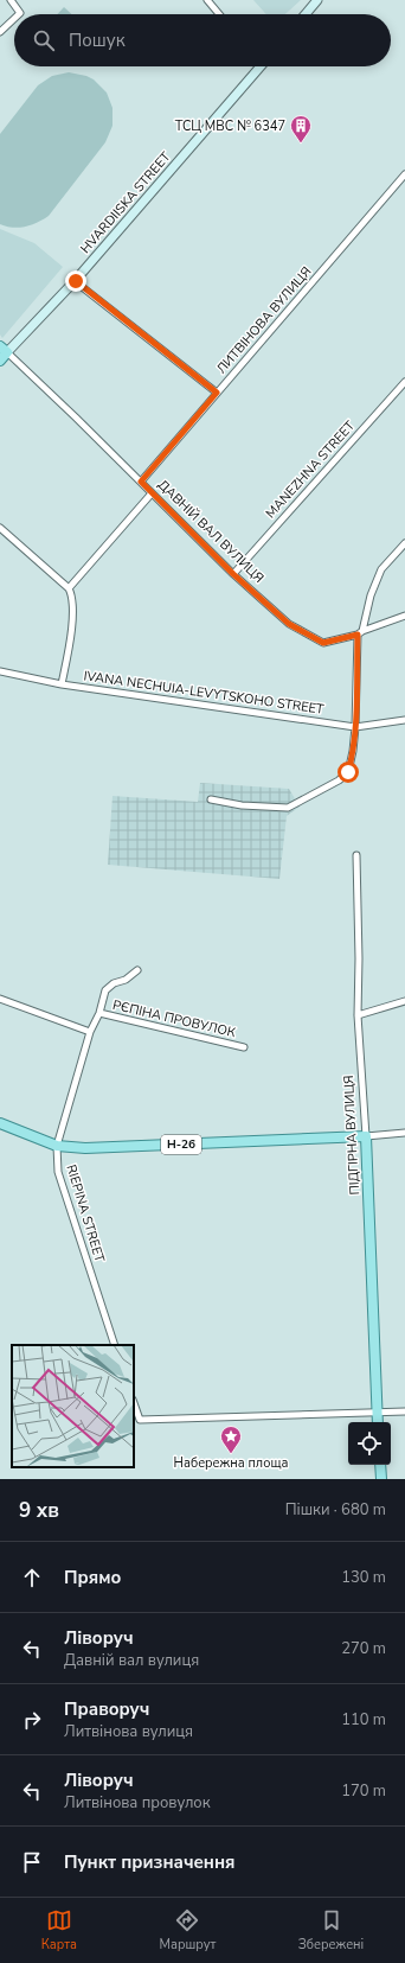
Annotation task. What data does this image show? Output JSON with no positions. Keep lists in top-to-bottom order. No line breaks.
{"streets":{"main road":["HVARDIISKA STREET","ПІДГІРНА ВУЛИЦЯ","Н-26"],"street":["ЛИТВІНОВА ВУЛИЦЯ","MANEZHNA STREET","ДАВНІЙ ВАЛ ВУЛИЦЯ","IVANA NECHUIA-LEVYTSKOHO STREET","РЄПІНА ПРОВУЛОК","RIEPINA STREET"]},"crossings":[["HVARDIISKA STREET","ДАВНІЙ ВАЛ ВУЛИЦЯ"],["ЛИТВІНОВА ВУЛИЦЯ","ДАВНІЙ ВАЛ ВУЛИЦЯ"],["MANEZHNA STREET","ДАВНІЙ ВАЛ ВУЛИЦЯ"],["РЄПІНА ПРОВУЛОК","RIEPINA STREET"],["ПІДГІРНА ВУЛИЦЯ","Н-26"],["Н-26","RIEPINA STREET"]],"places":{"building":["ТСЦ МВС № 6347"],"place":["Набережна площа"]},"page":{"search":"Пошук","heading":["9 хв","Пішки · 680 m"],"list":[["Прямо","130 m"],["Ліворуч","Давній вал вулиця","270 m"],["Праворуч","Литвінова вулиця","110 m"],["Ліворуч","Литвінова провулок","170 m"],"Пункт призначення"],"nav":["Карта","Маршрут","Збережені"]}}
